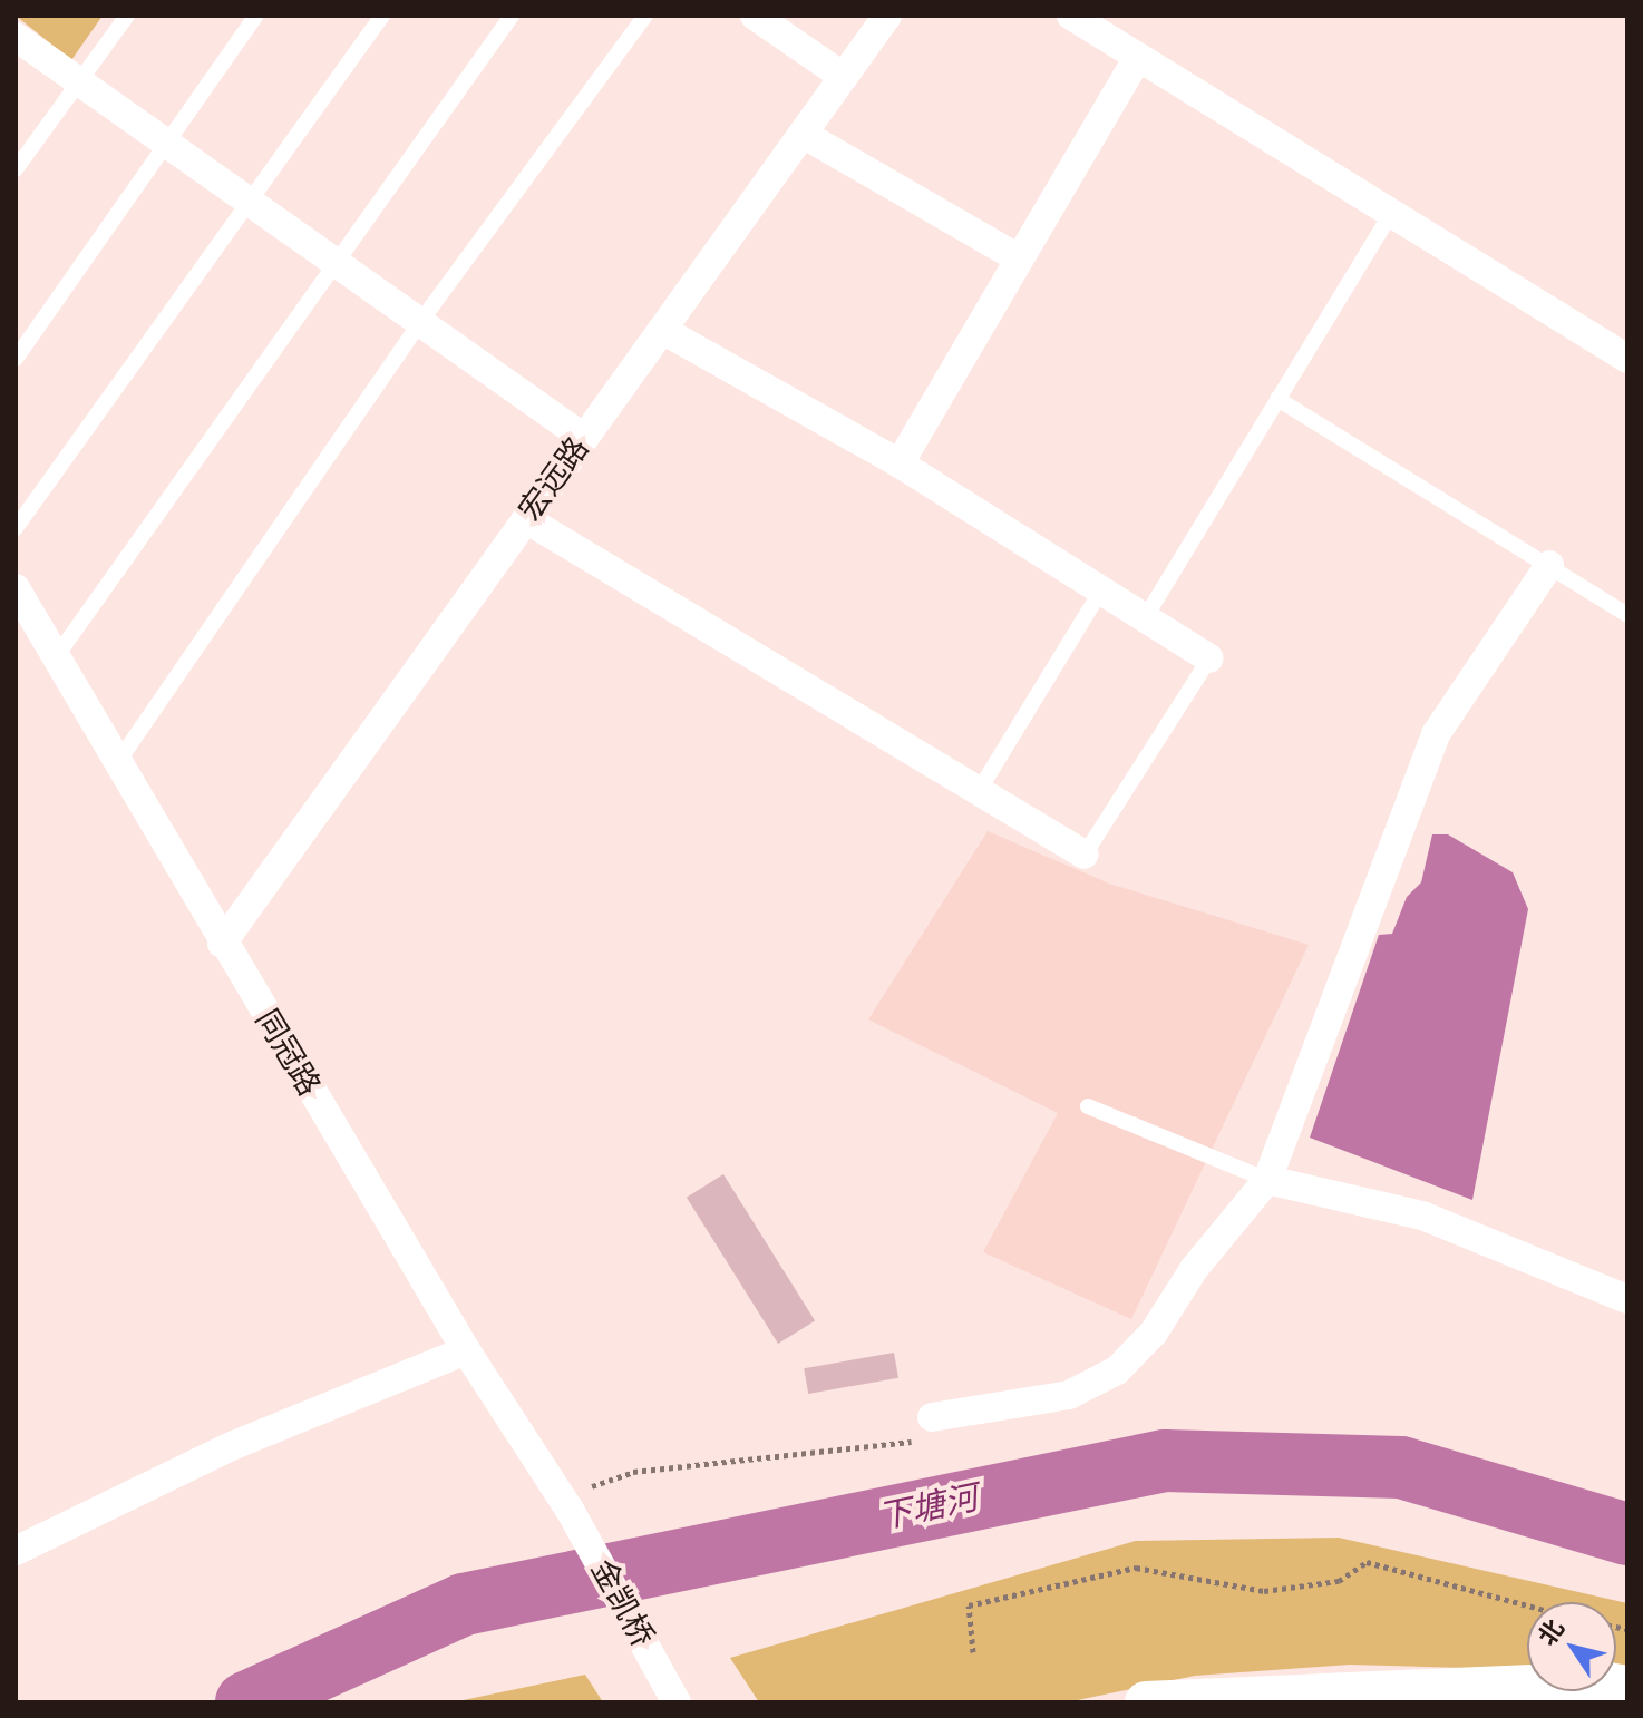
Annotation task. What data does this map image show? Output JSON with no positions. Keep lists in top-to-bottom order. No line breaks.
{"streets":{"street":["宏远路","同冠路","金凯桥"]},"crossings":[["宏远路","同冠路"],["同冠路","金凯桥"]],"water":["下塘河"],"north":"top left"}
